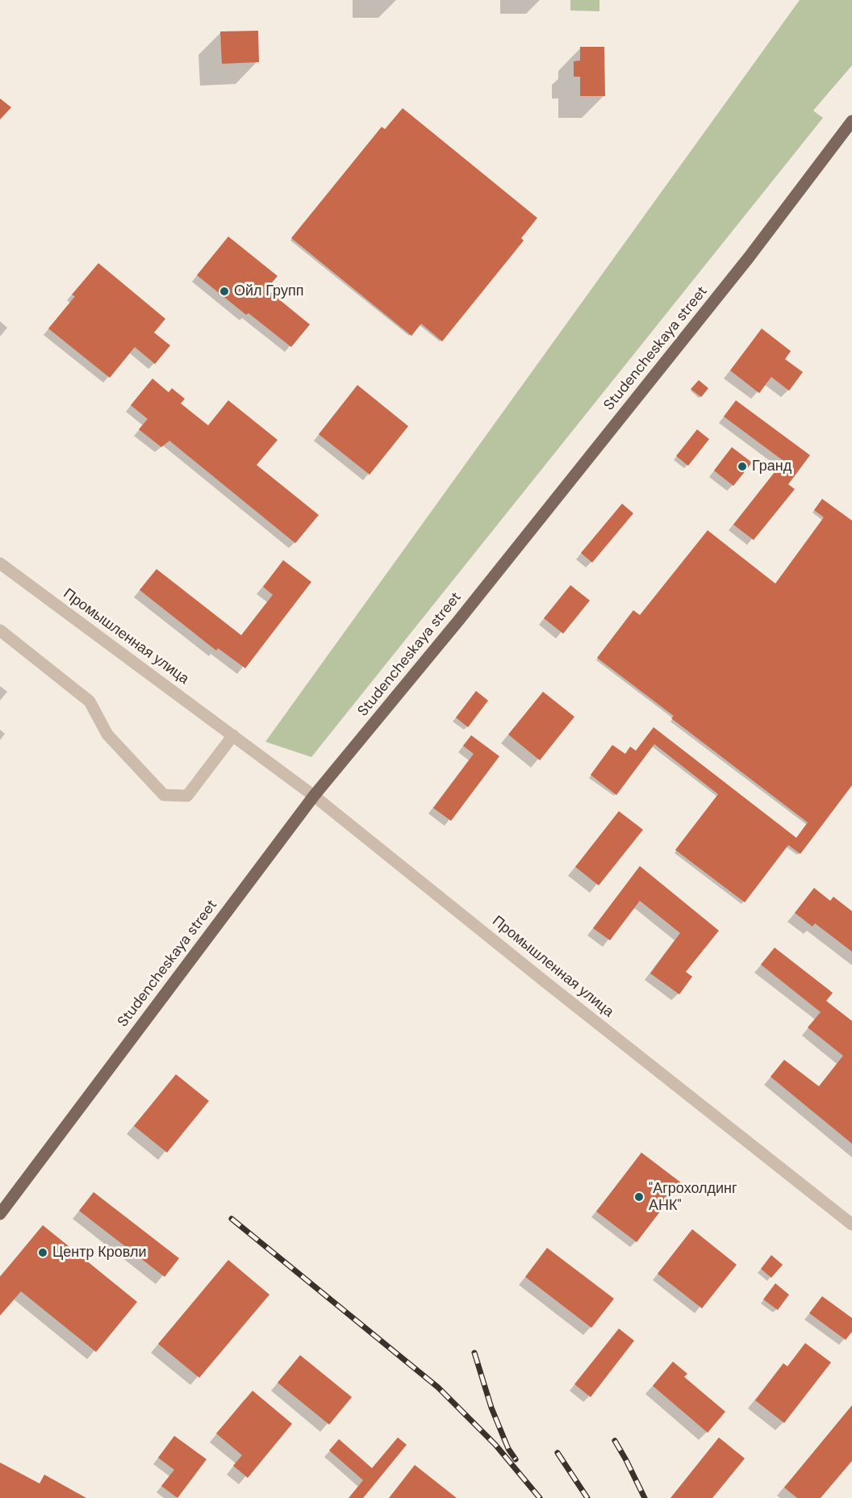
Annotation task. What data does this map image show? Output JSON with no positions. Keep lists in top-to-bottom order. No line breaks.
{"streets":{"main road":["Studencheskaya street"],"street":["Промышленная улица"]},"crossings":[["Studencheskaya street","Промышленная улица"]],"places":["Ойл Групп","Гранд","\"Агрохолдинг АНК\"","Центр Кровли"]}
